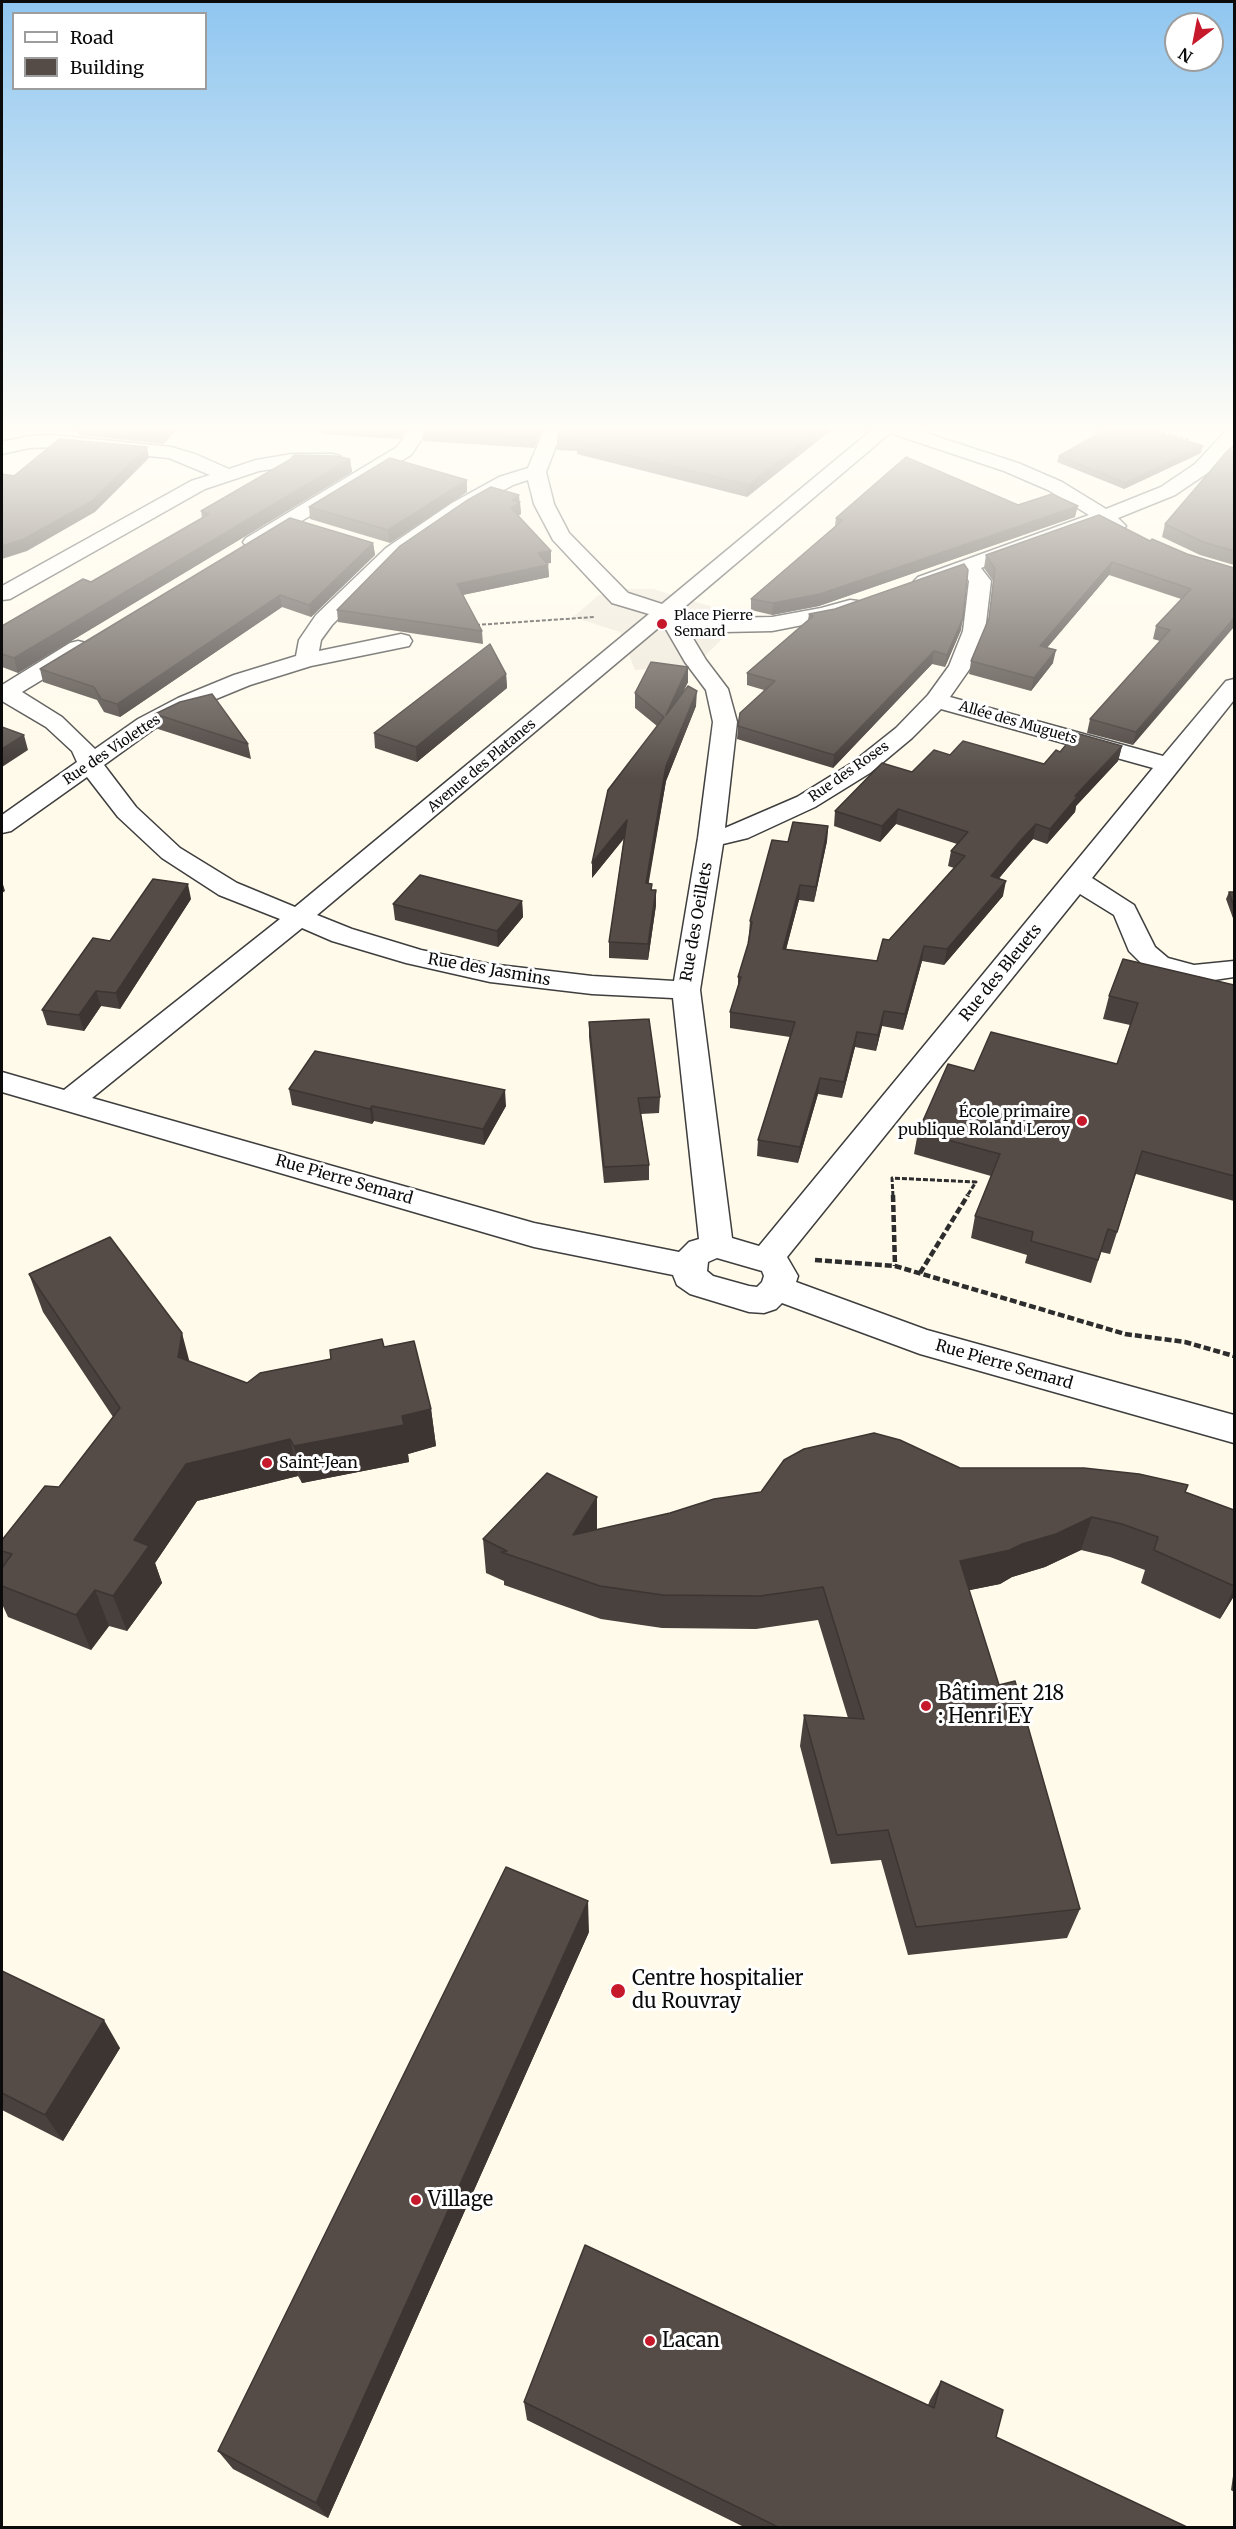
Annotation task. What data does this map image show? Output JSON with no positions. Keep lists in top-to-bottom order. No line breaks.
{"streets":{"street":["Allée des Muguets","Rue des Violettes","Avenue des Platanes","Rue des Roses","Rue des Oeillets","Rue des Jasmins","Rue des Bleuets","Rue Pierre Semard"]},"crossings":[["Allée des Muguets","Rue des Roses"],["Allée des Muguets","Rue des Bleuets"],["Rue des Violettes","Rue des Jasmins"],["Avenue des Platanes","Rue des Oeillets"],["Avenue des Platanes","Rue des Jasmins"],["Avenue des Platanes","Rue Pierre Semard"],["Rue des Roses","Rue des Oeillets"],["Rue des Oeillets","Rue des Jasmins"],["Rue des Oeillets","Rue Pierre Semard"],["Rue des Bleuets","Rue Pierre Semard"]],"places":["Place Pierre Semard","École primaire publique Roland Leroy","Saint-Jean","Bâtiment 218 : Henri EY","Centre hospitalier du Rouvray","Village","Lacan"],"legend":["Road","Building"],"north":"bottom left"}
